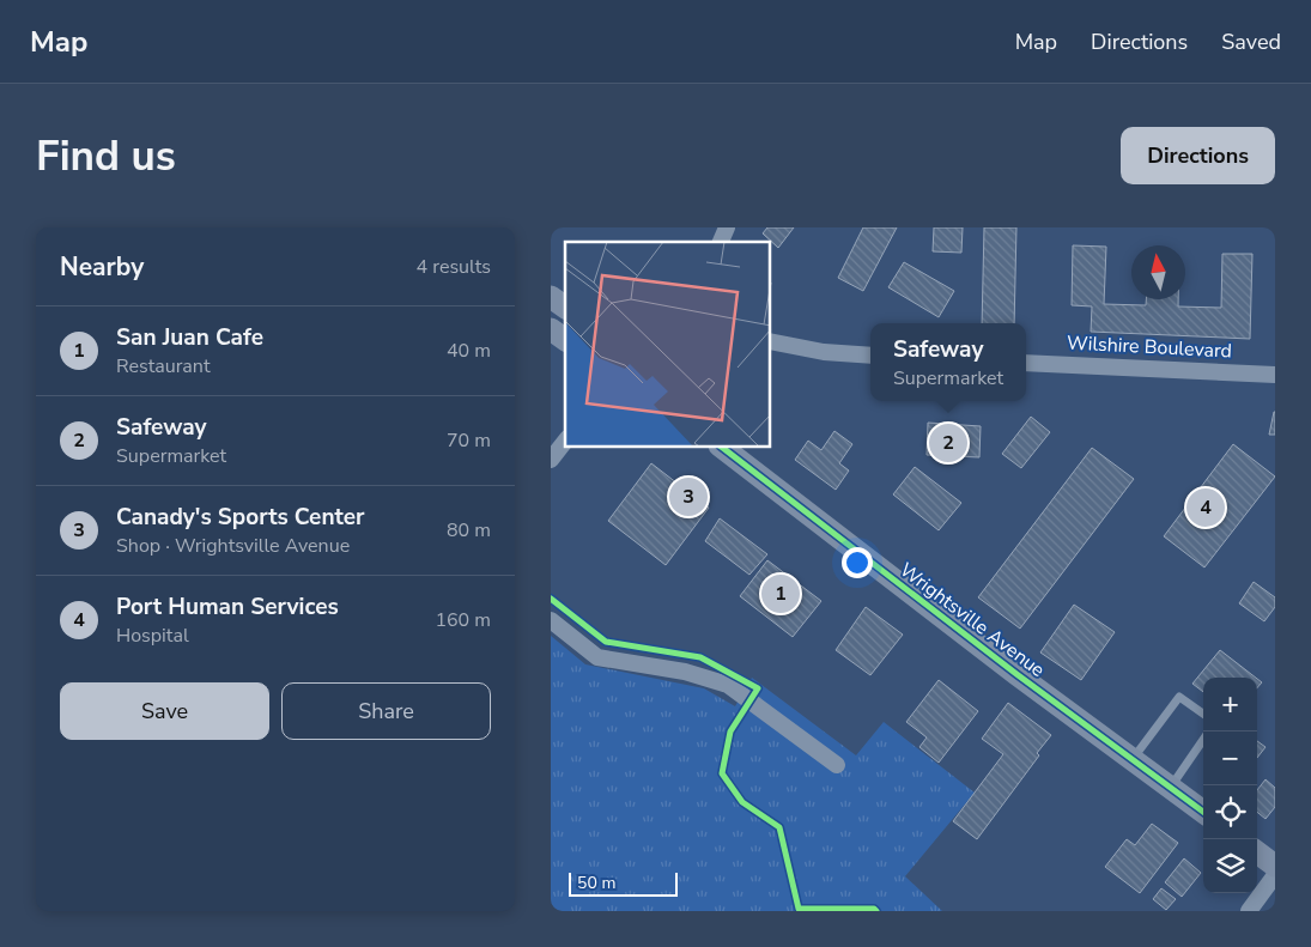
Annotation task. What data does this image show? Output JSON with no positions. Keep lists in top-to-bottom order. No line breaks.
{"streets":{"street":["Wilshire Boulevard","Wrightsville Avenue"]},"scale_bar":"50 m","north":"top","page":{"header":"Map","nav":["Map","Directions","Saved"],"buttons":["Directions",["Save","Share"]],"title":"Find us","heading":["Nearby","4 results"],"list":[{"mark":"1","name":"San Juan Cafe","note":"Restaurant","value":"40 m"},{"mark":"2","name":"Safeway","note":"Supermarket","value":"70 m"},{"mark":"3","name":"Canady's Sports Center","note":"Shop · Wrightsville Avenue","value":"80 m"},{"mark":"4","name":"Port Human Services","note":"Hospital","value":"160 m"}],"popup":["Safeway","Supermarket"],"pins":["2","3","4","1"],"map_buttons":["+","−"],"scale":"50 m"}}
